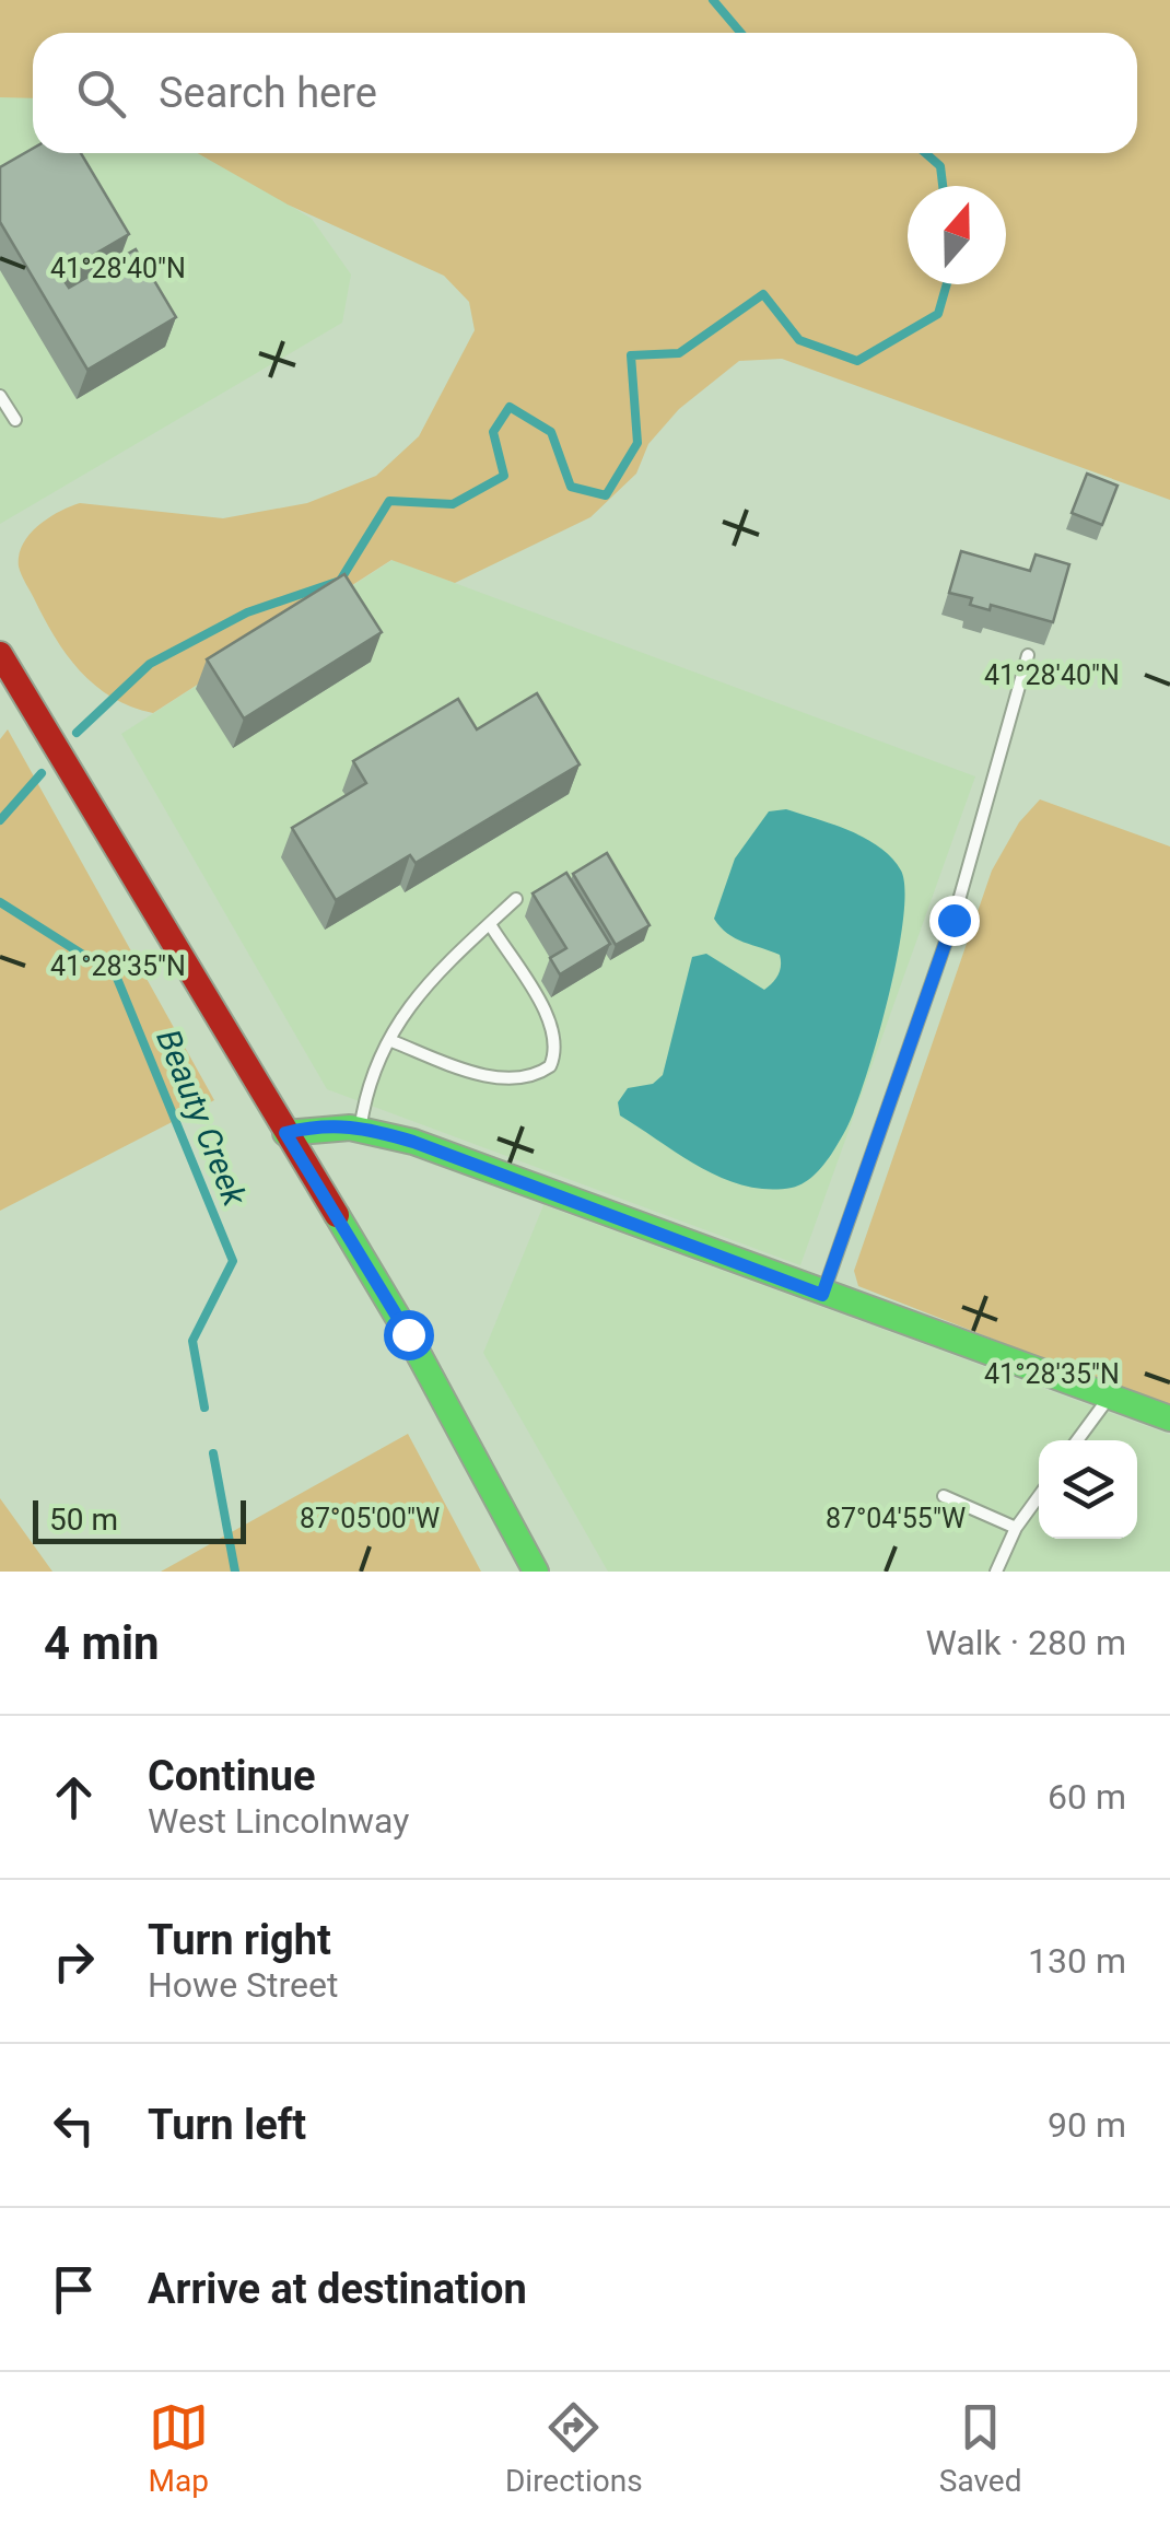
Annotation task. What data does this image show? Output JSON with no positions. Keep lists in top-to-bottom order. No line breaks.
{"water":["Beauty Creek"],"scale_bar":"50 m","north":"top","page":{"search":"Search here","scale":"50 m","heading":["4 min","Walk · 280 m"],"list":[["Continue","West Lincolnway","60 m"],["Turn right","Howe Street","130 m"],["Turn left","90 m"],"Arrive at destination"],"nav":["Map","Directions","Saved"]},"coordinates":["41°28'40\"N","41°28'35\"N","87°05'00\"W","87°04'55\"W"]}
